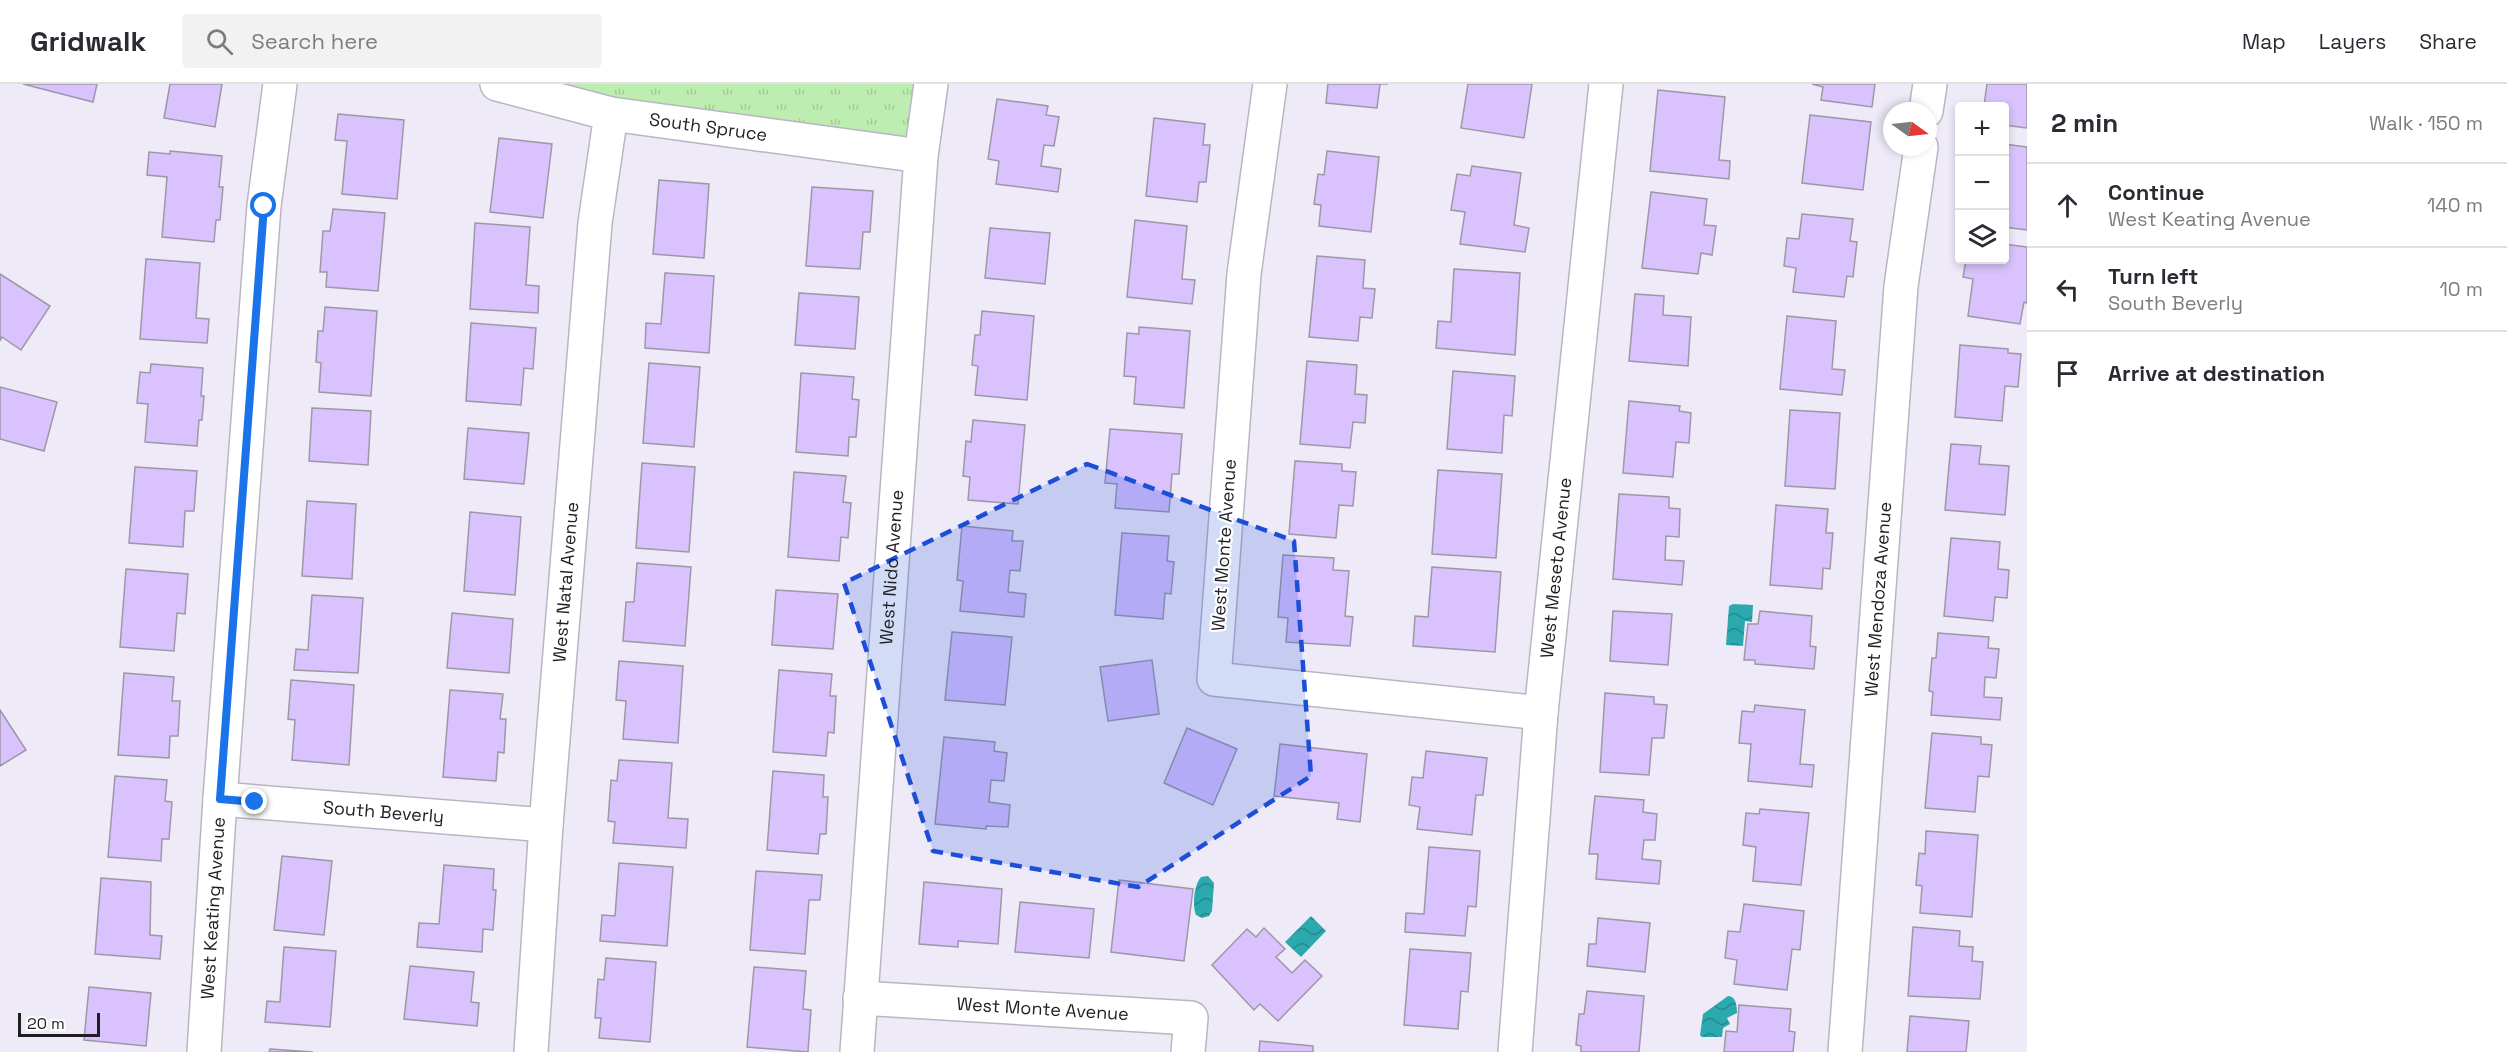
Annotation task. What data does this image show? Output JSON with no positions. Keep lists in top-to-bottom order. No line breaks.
{"streets":{"street":["South Spruce","West Monte Avenue","West Nido Avenue","West Meseto Avenue","West Natal Avenue","West Mendoza Avenue","South Beverly","West Keating Avenue"]},"crossings":[["South Spruce","West Nido Avenue"],["South Spruce","West Natal Avenue"],["West Monte Avenue","West Nido Avenue"],["West Monte Avenue","West Meseto Avenue"],["West Natal Avenue","South Beverly"],["South Beverly","West Keating Avenue"]],"scale_bar":"20 m","north":"right","page":{"header":"Gridwalk","search":"Search here","nav":["Map","Layers","Share"],"heading":["2 min","Walk · 150 m"],"map_buttons":["+","−"],"list":[["Continue","West Keating Avenue","140 m"],["Turn left","South Beverly","10 m"],"Arrive at destination"],"scale":"20 m"}}
